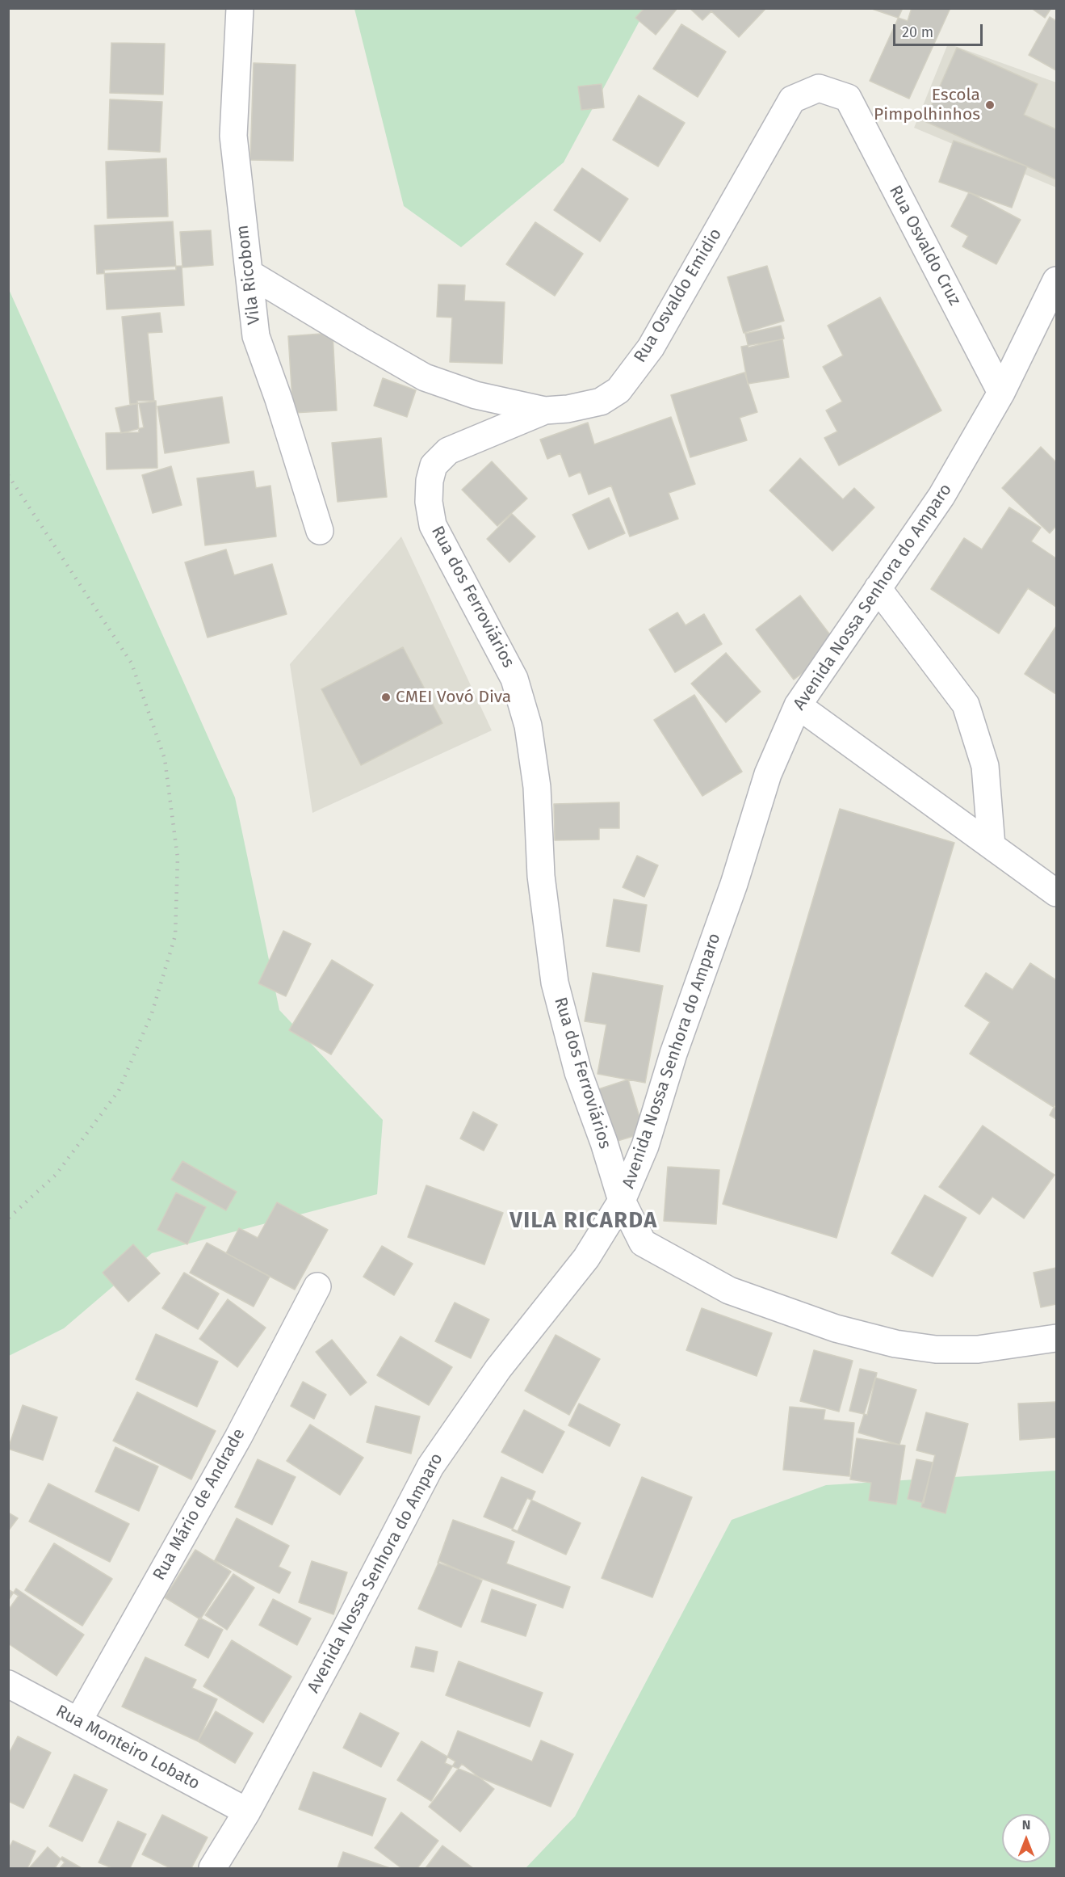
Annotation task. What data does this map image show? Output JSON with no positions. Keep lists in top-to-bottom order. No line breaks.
{"streets":{"street":["Rua Osvaldo Cruz","Vila Ricobom","Rua Osvaldo Emidio","Rua dos Ferroviários","Avenida Nossa Senhora do Amparo","Rua Mário de Andrade","Rua Monteiro Lobato"]},"crossings":[["Rua Osvaldo Cruz","Rua Osvaldo Emidio"],["Rua Osvaldo Cruz","Avenida Nossa Senhora do Amparo"],["Vila Ricobom","Rua Osvaldo Emidio"],["Rua Osvaldo Emidio","Rua dos Ferroviários"],["Rua dos Ferroviários","Avenida Nossa Senhora do Amparo"],["Avenida Nossa Senhora do Amparo","Rua Monteiro Lobato"],["Rua Mário de Andrade","Rua Monteiro Lobato"]],"districts":["VILA RICARDA"],"places":["Escola Pimpolhinhos","CMEI Vovó Diva"],"scale_bar":"20 m","north":"top"}
